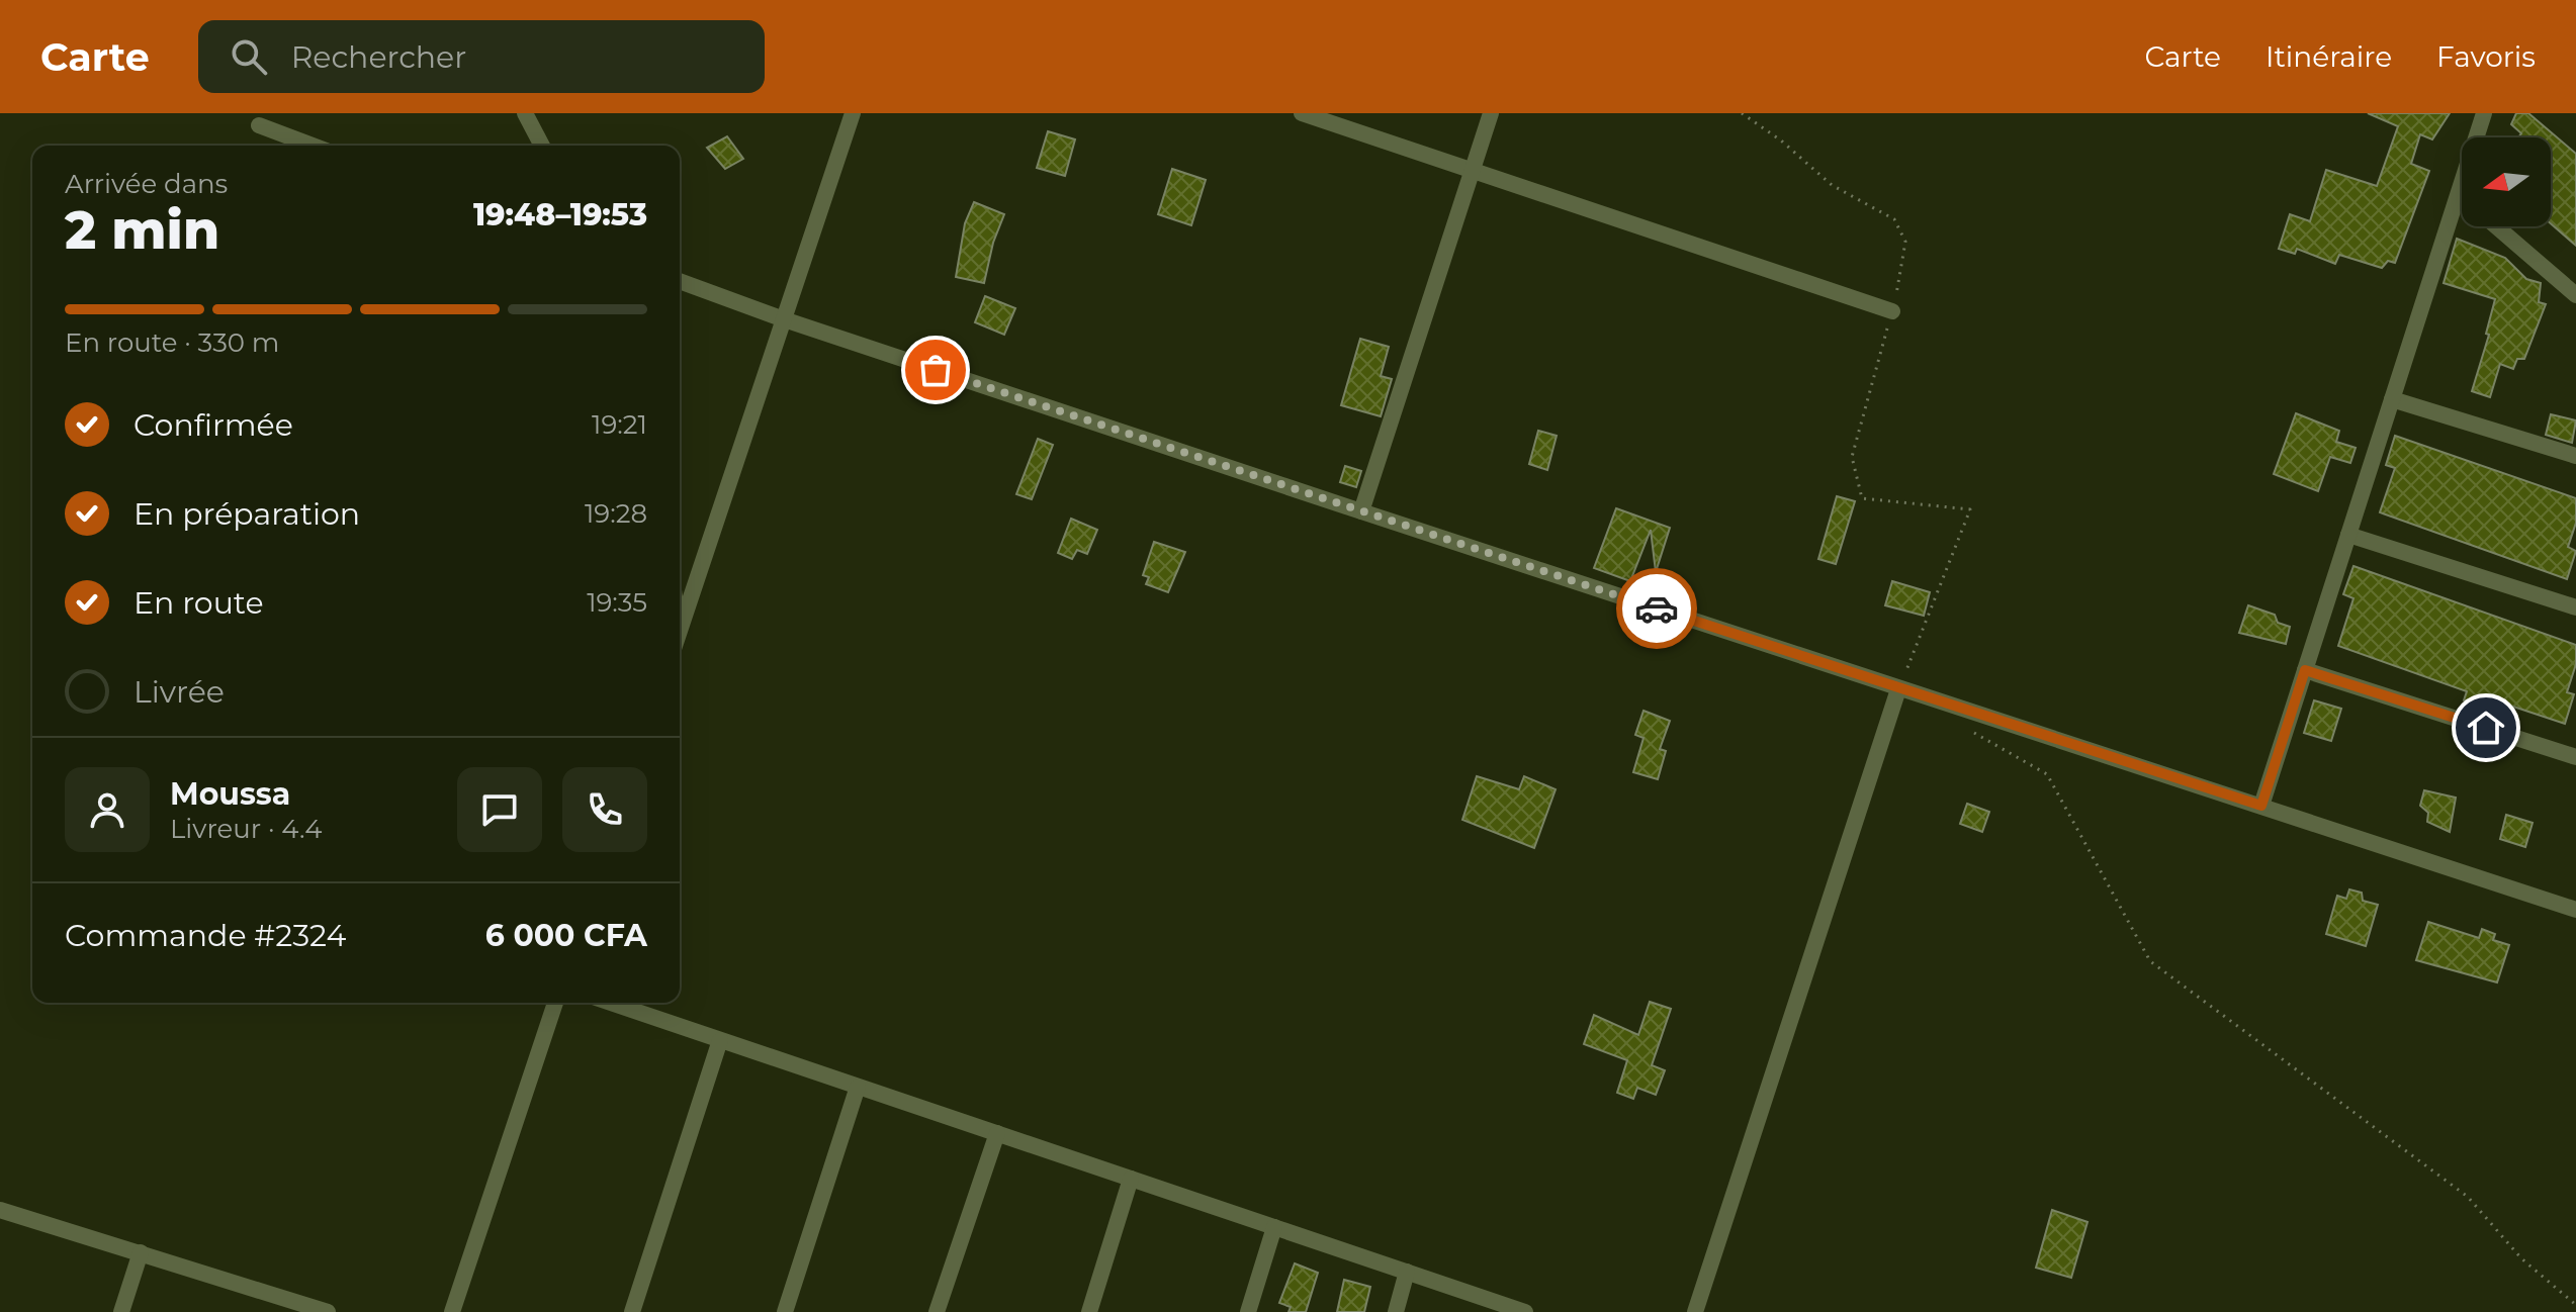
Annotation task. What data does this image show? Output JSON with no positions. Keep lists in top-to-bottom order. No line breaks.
{"north":"left","page":{"header":"Carte","search":"Rechercher","nav":["Carte","Itinéraire","Favoris"],"heading":["2 min","Arrivée dans","19:48–19:53"],"panel":["Moussa","Livreur · 4.4","Commande #2324","6 000 CFA"],"bar":"En route · 330 m","list":[["Confirmée","19:21"],["En préparation","19:28"],["En route","19:35"],"Livrée"]}}
